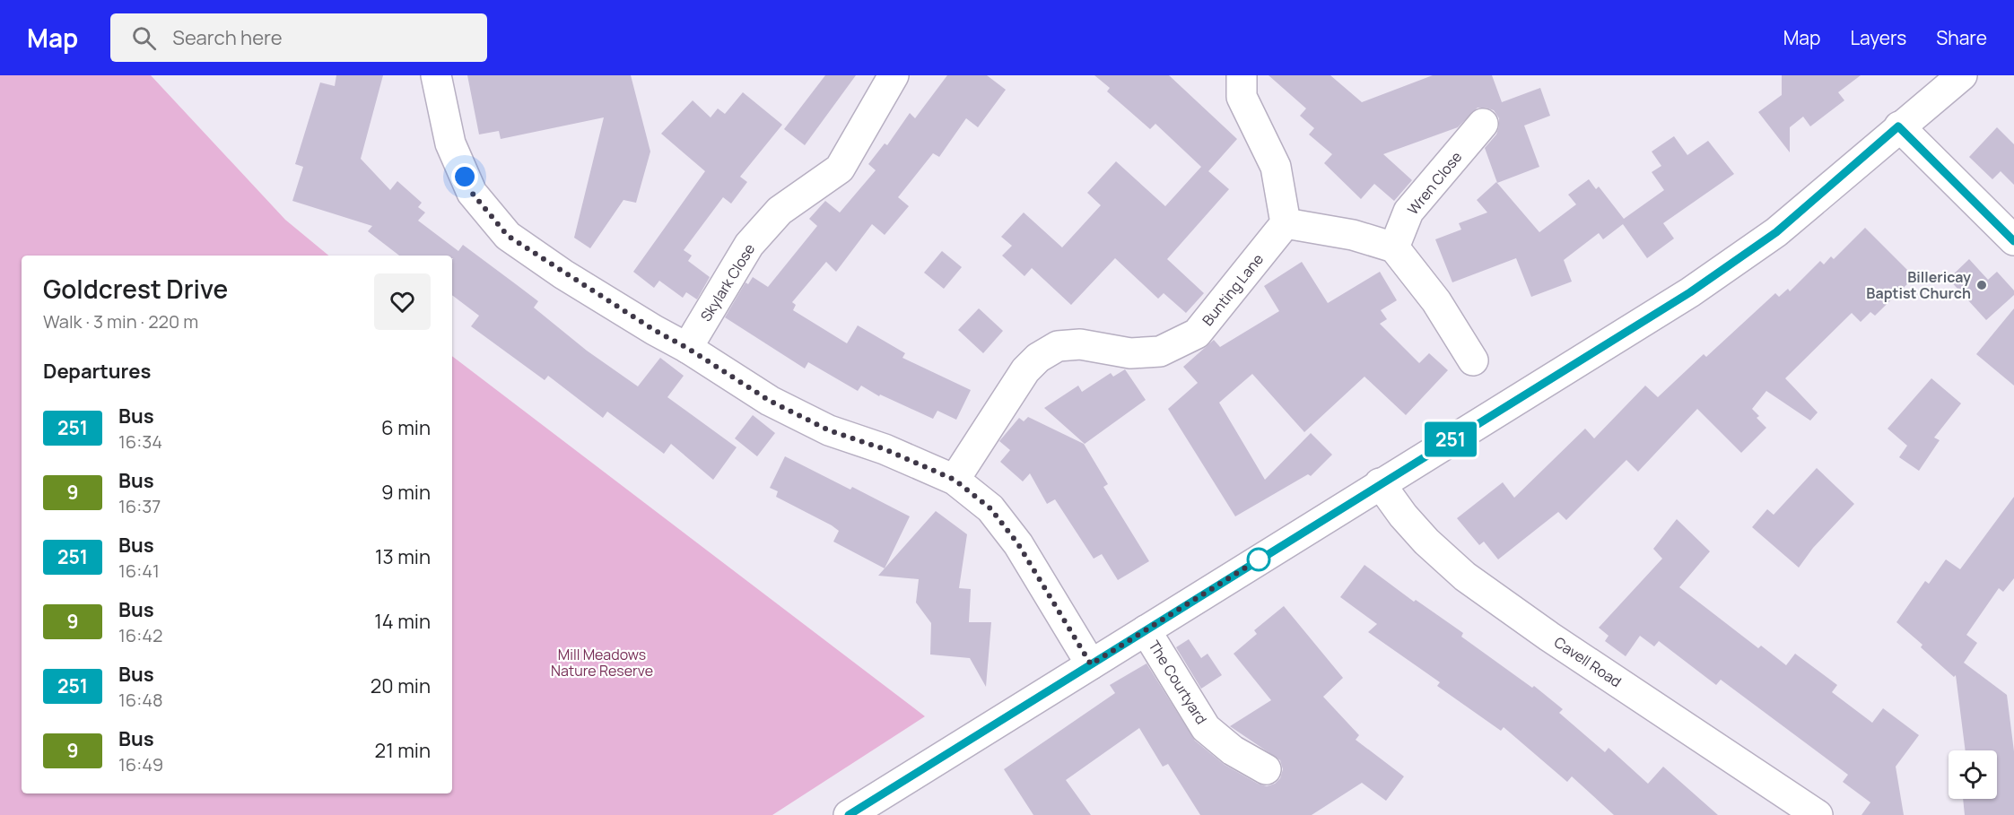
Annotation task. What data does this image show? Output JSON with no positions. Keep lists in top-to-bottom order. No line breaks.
{"streets":{"street":["Wren Close","Skylark Close","Bunting Lane","Cavell Road","The Courtyard"]},"parks":["Mill Meadows Nature Reserve"],"places":["Billericay Baptist Church"],"lines":["bus line 251"],"page":{"header":"Map","search":"Search here","nav":["Map","Layers","Share"],"on_map":"251","heading":[["Goldcrest Drive","Walk · 3 min · 220 m"],"Departures"],"list":[{"mark":"251","name":"Bus","note":"16:34","value":"6 min"},{"mark":"9","name":"Bus","note":"16:37","value":"9 min"},{"mark":"251","name":"Bus","note":"16:41","value":"13 min"},{"mark":"9","name":"Bus","note":"16:42","value":"14 min"},{"mark":"251","name":"Bus","note":"16:48","value":"20 min"},{"mark":"9","name":"Bus","note":"16:49","value":"21 min"}]}}
